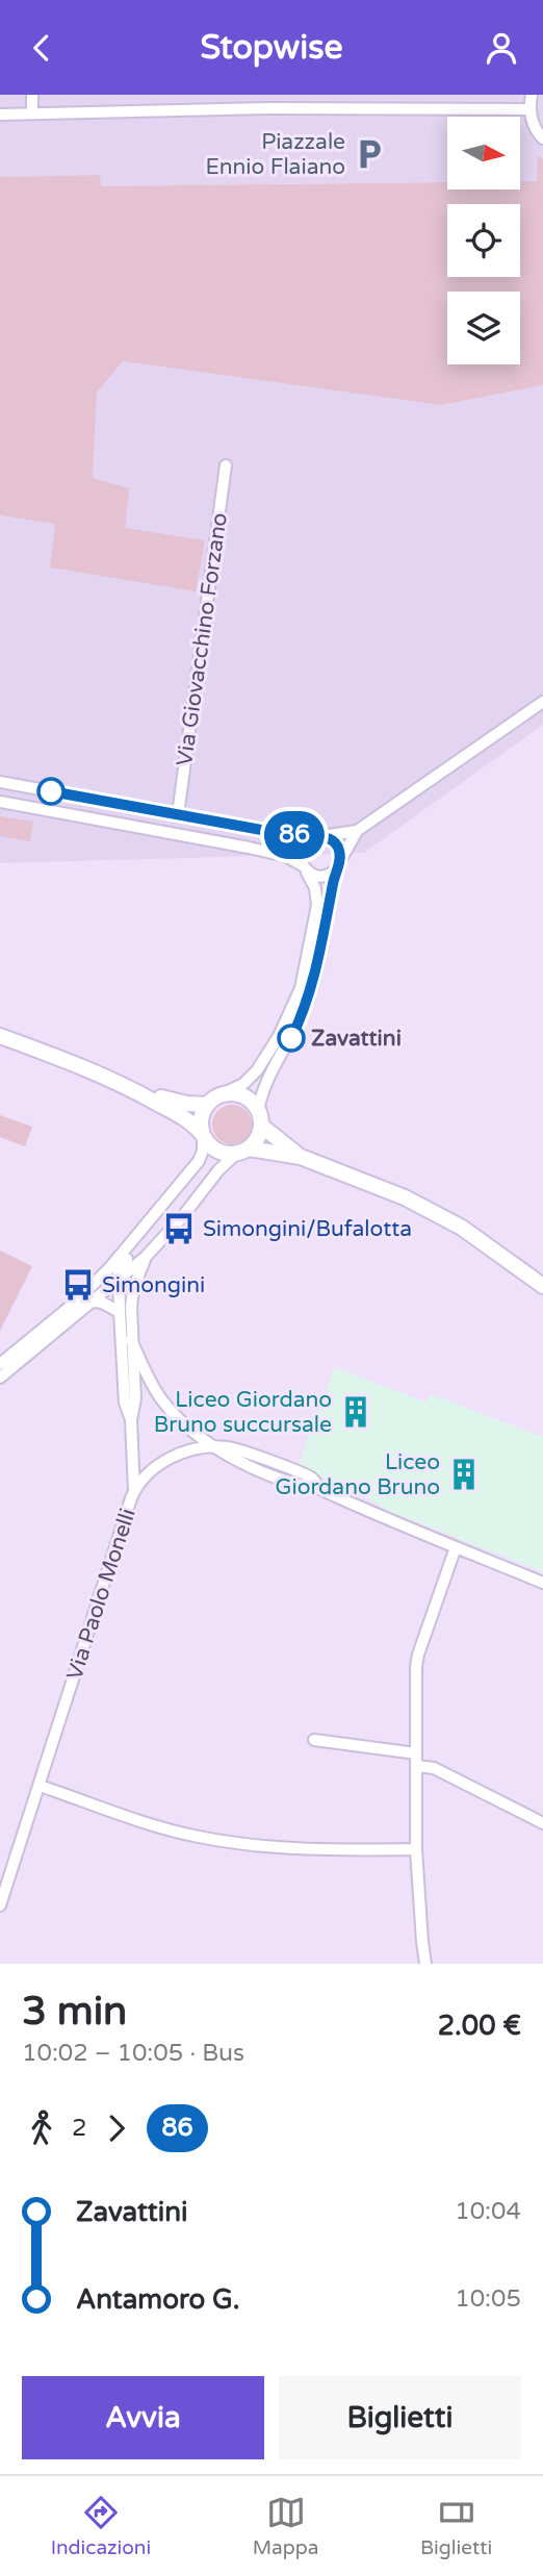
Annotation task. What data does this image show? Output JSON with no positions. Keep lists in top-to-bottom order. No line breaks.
{"streets":{"street":["Via Giovacchino Forzano","Via Paolo Monelli"]},"places":{"parking":["Piazzale Ennio Flaiano"],"other":["Zavattini"],"bus stop":["Simongini/Bufalotta","Simongini"],"building":["Liceo Giordano Bruno succursale","Liceo Giordano Bruno"]},"lines":["bus line 86"],"north":"right","page":{"header":"Stopwise","on_map":"86","heading":["3 min","10:02 – 10:05 · Bus","2.00 €"],"legs":["2","86"],"list":[{"name":"Zavattini","value":"10:04"},{"name":"Antamoro G.","value":"10:05"}],"buttons":["Avvia","Biglietti"],"tabs":["Indicazioni","Mappa","Biglietti"]}}
